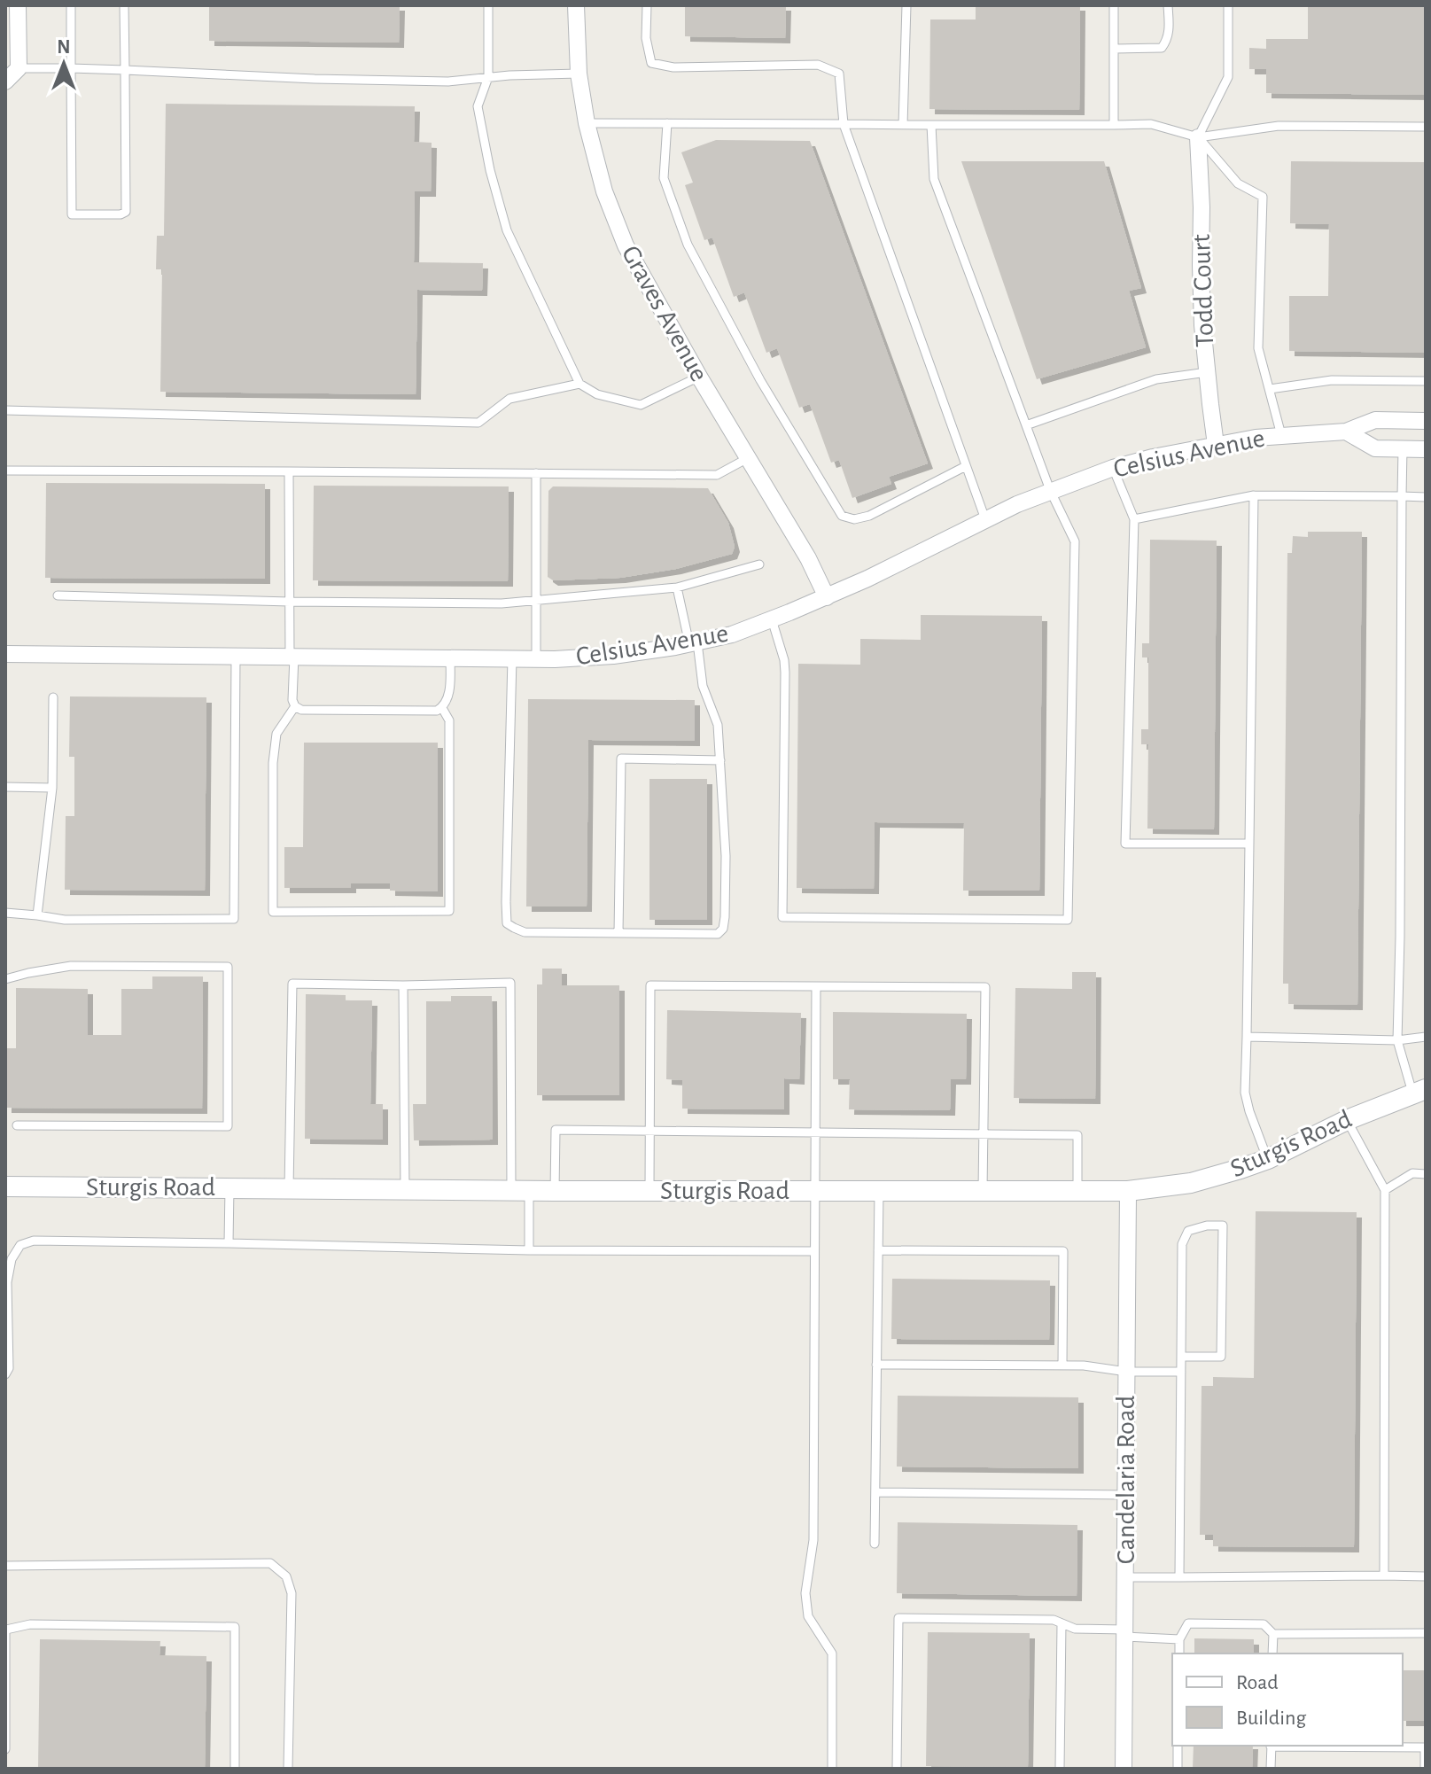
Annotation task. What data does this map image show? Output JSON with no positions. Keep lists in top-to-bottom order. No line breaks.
{"streets":{"street":["Todd Court","Graves Avenue","Celsius Avenue","Sturgis Road","Candelaria Road"]},"crossings":[["Todd Court","Celsius Avenue"],["Graves Avenue","Celsius Avenue"],["Sturgis Road","Candelaria Road"]],"legend":["Road","Building"],"north":"top"}
